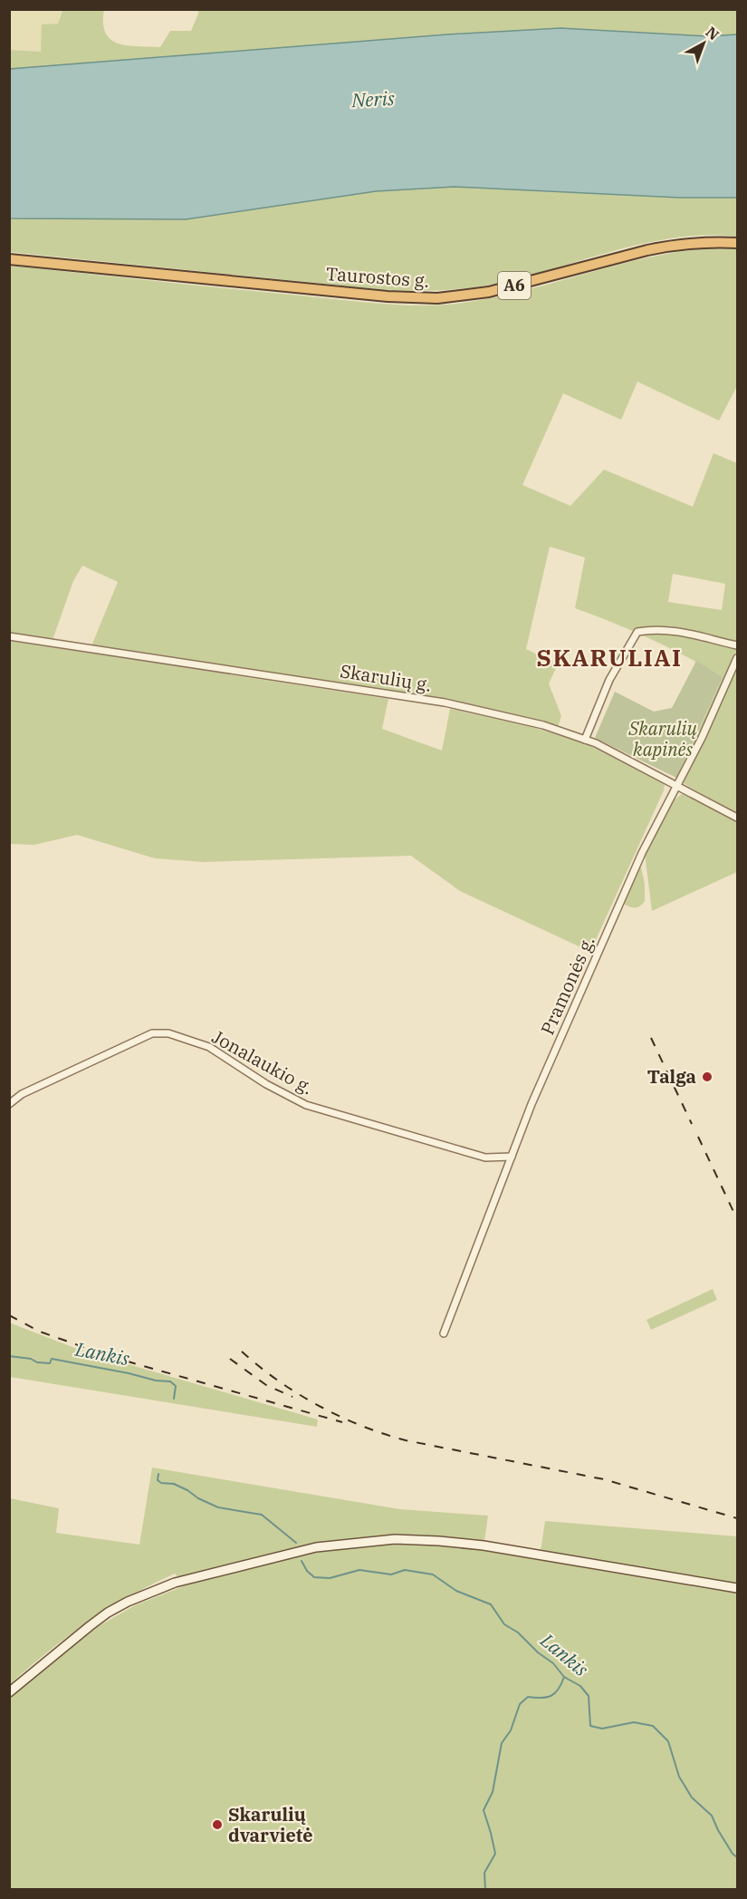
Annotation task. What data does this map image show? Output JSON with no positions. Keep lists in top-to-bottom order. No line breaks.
{"streets":{"highway":["Taurostos g.","A6"],"street":["Skarulių g.","Pramonės g.","Jonalaukio g."]},"crossings":[["Skarulių g.","Pramonės g."],["Pramonės g.","Jonalaukio g."]],"districts":["SKARULIAI"],"water":["Neris","Lankis"],"parks":["Skarulių kapinės"],"places":["Talga","Skarulių dvarvietė"],"north":"top right"}
